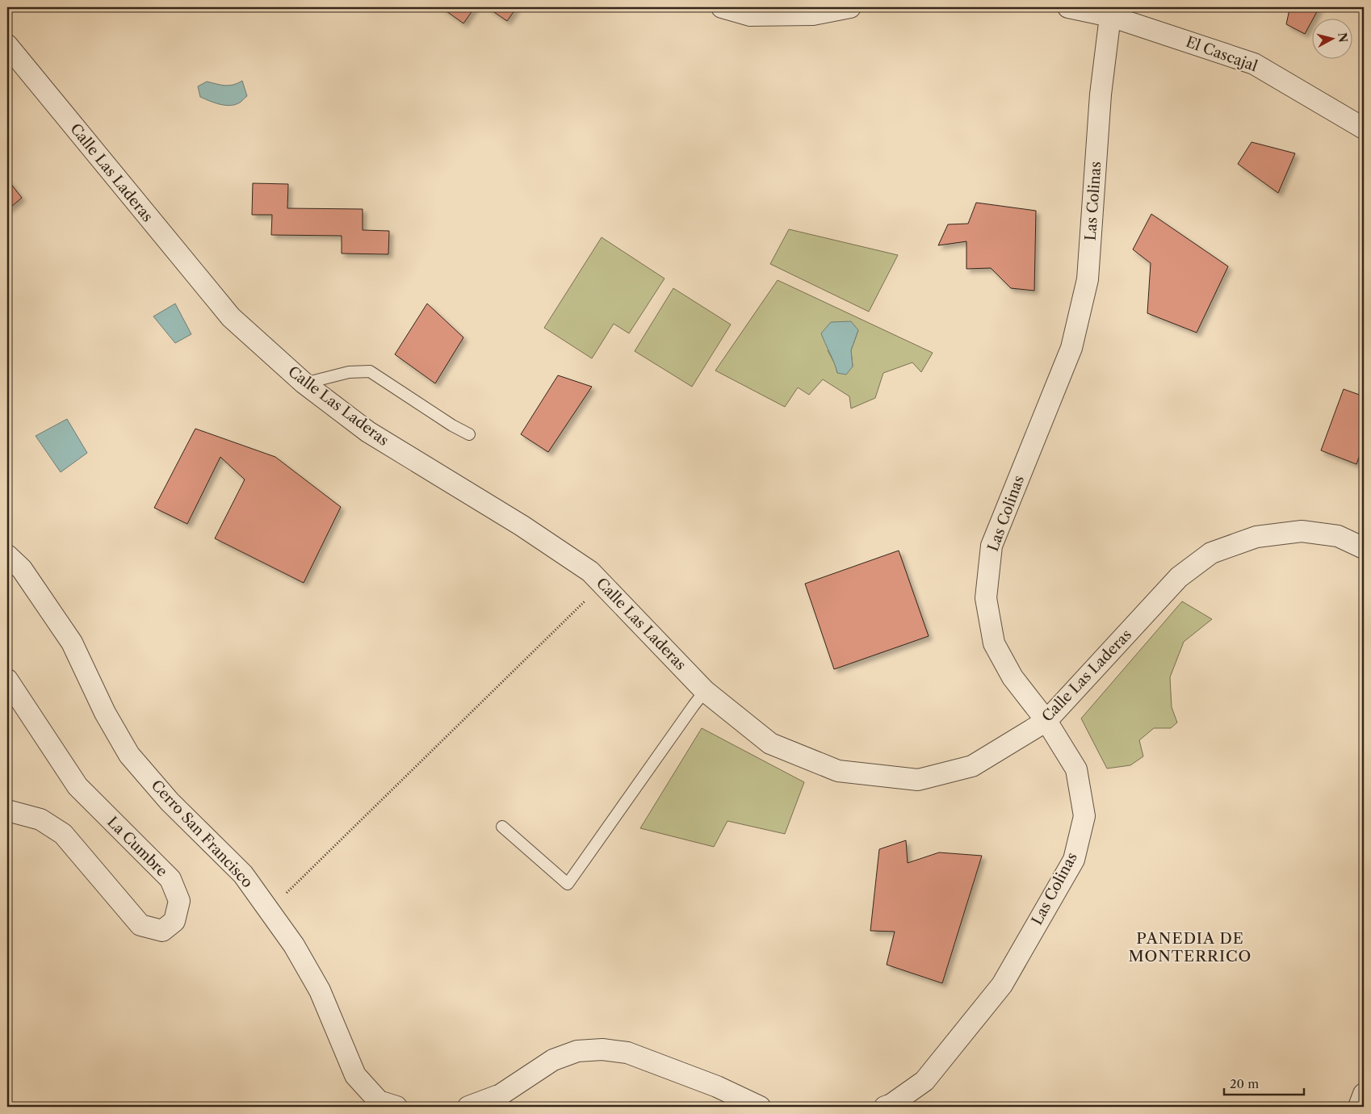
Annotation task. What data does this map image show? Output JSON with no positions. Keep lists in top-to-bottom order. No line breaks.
{"streets":{"street":["El Cascajal","Calle Las Laderas","Las Colinas","Cerro San Francisco","La Cumbre"]},"crossings":[["El Cascajal","Las Colinas"],["Calle Las Laderas","Las Colinas"]],"districts":["PANEDIA DE MONTERRICO"],"scale_bar":"20 m","north":"right"}
